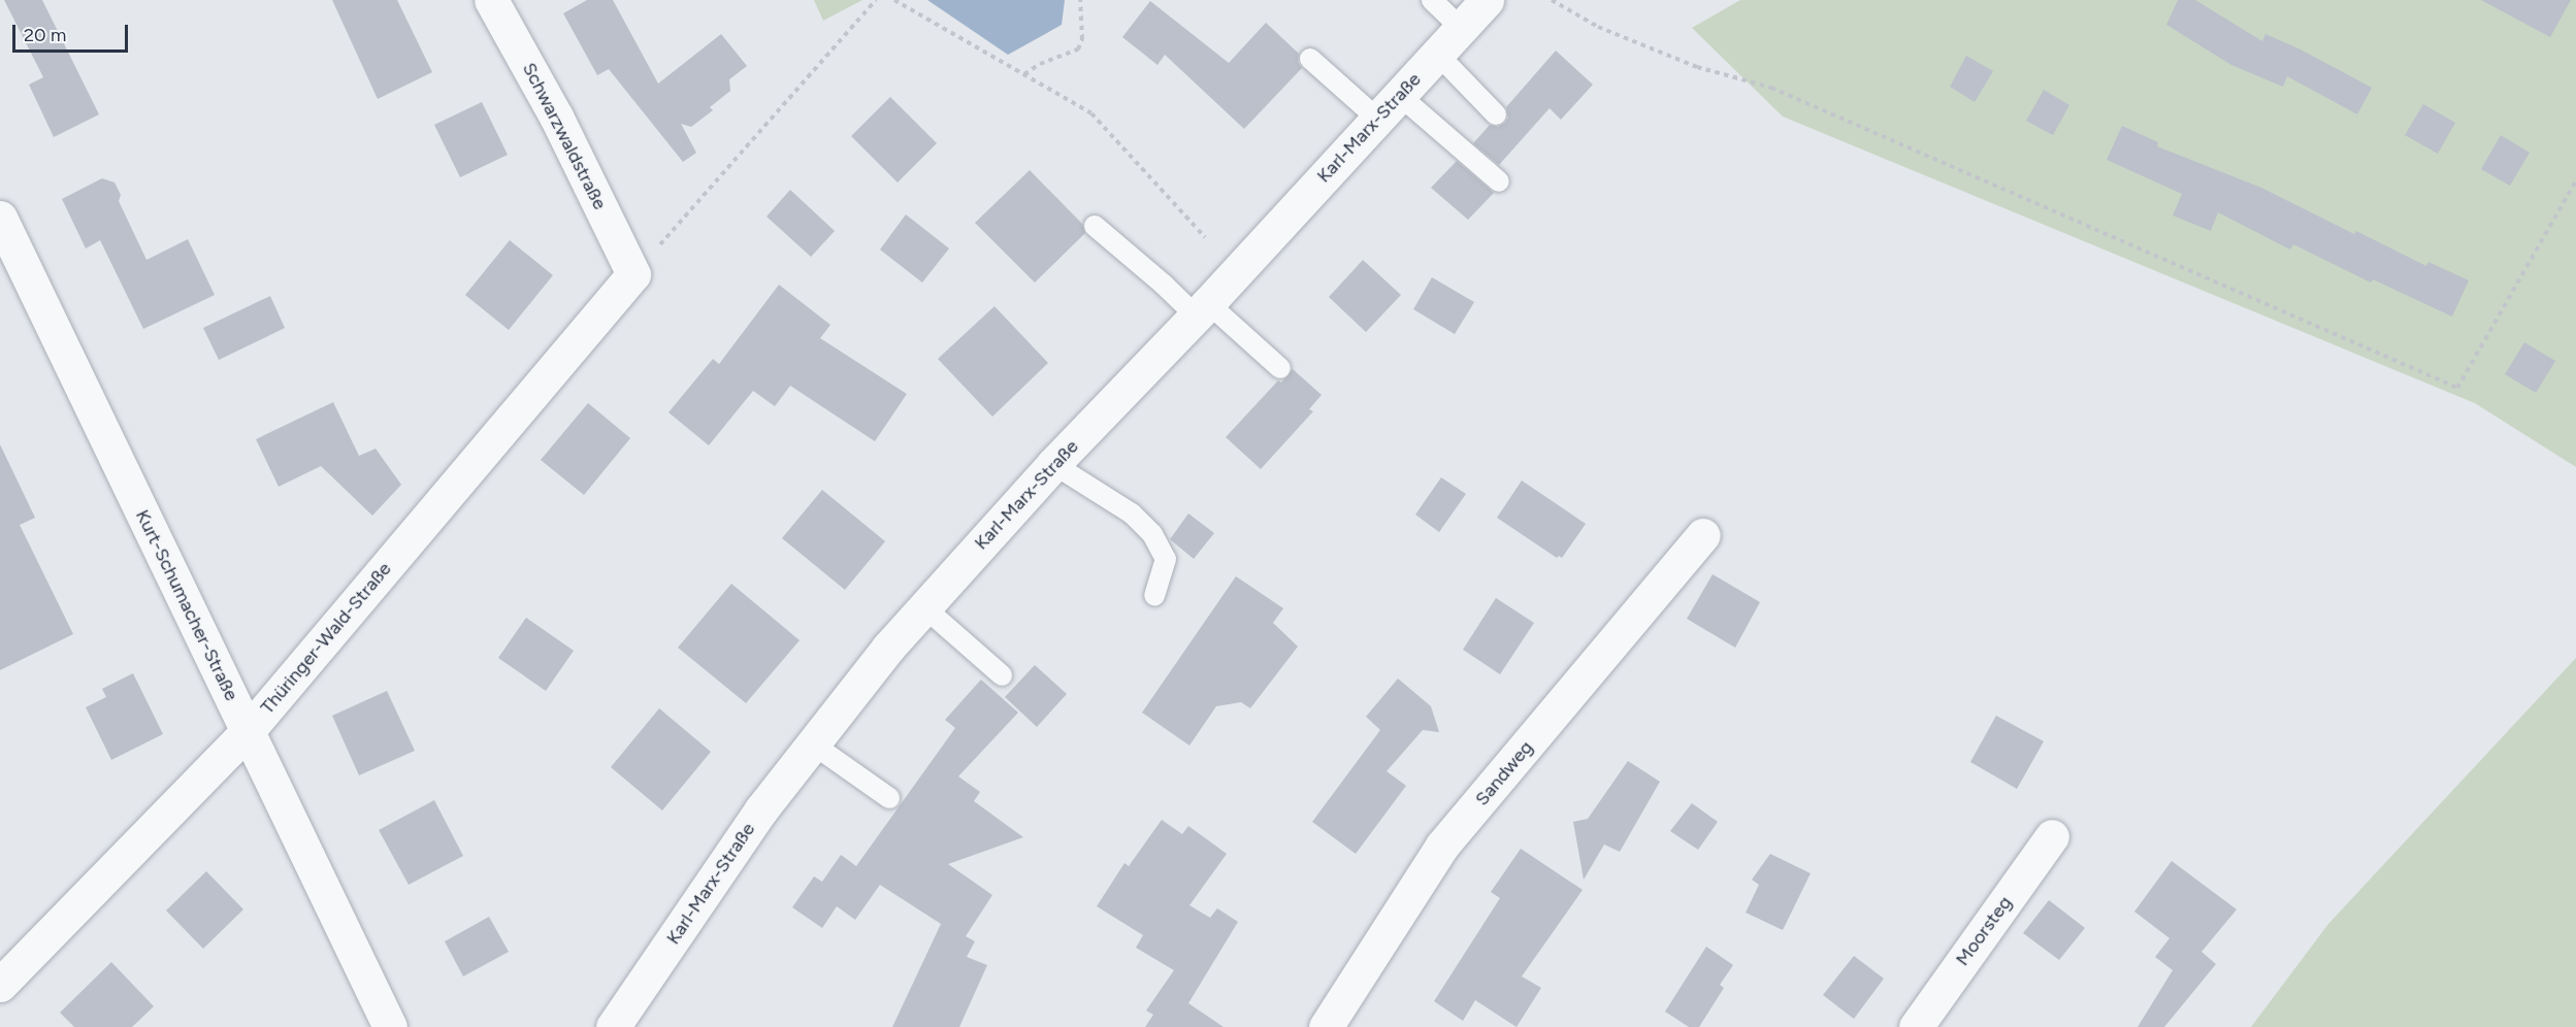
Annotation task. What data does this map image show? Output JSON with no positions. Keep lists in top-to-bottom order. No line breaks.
{"streets":{"street":["Karl-Marx-Straße","Schwarzwaldstraße","Kurt-Schumacher-Straße","Thüringer-Wald-Straße","Sandweg","Moorsteg"]},"crossings":[["Schwarzwaldstraße","Thüringer-Wald-Straße"],["Kurt-Schumacher-Straße","Thüringer-Wald-Straße"]],"scale_bar":"20 m"}
